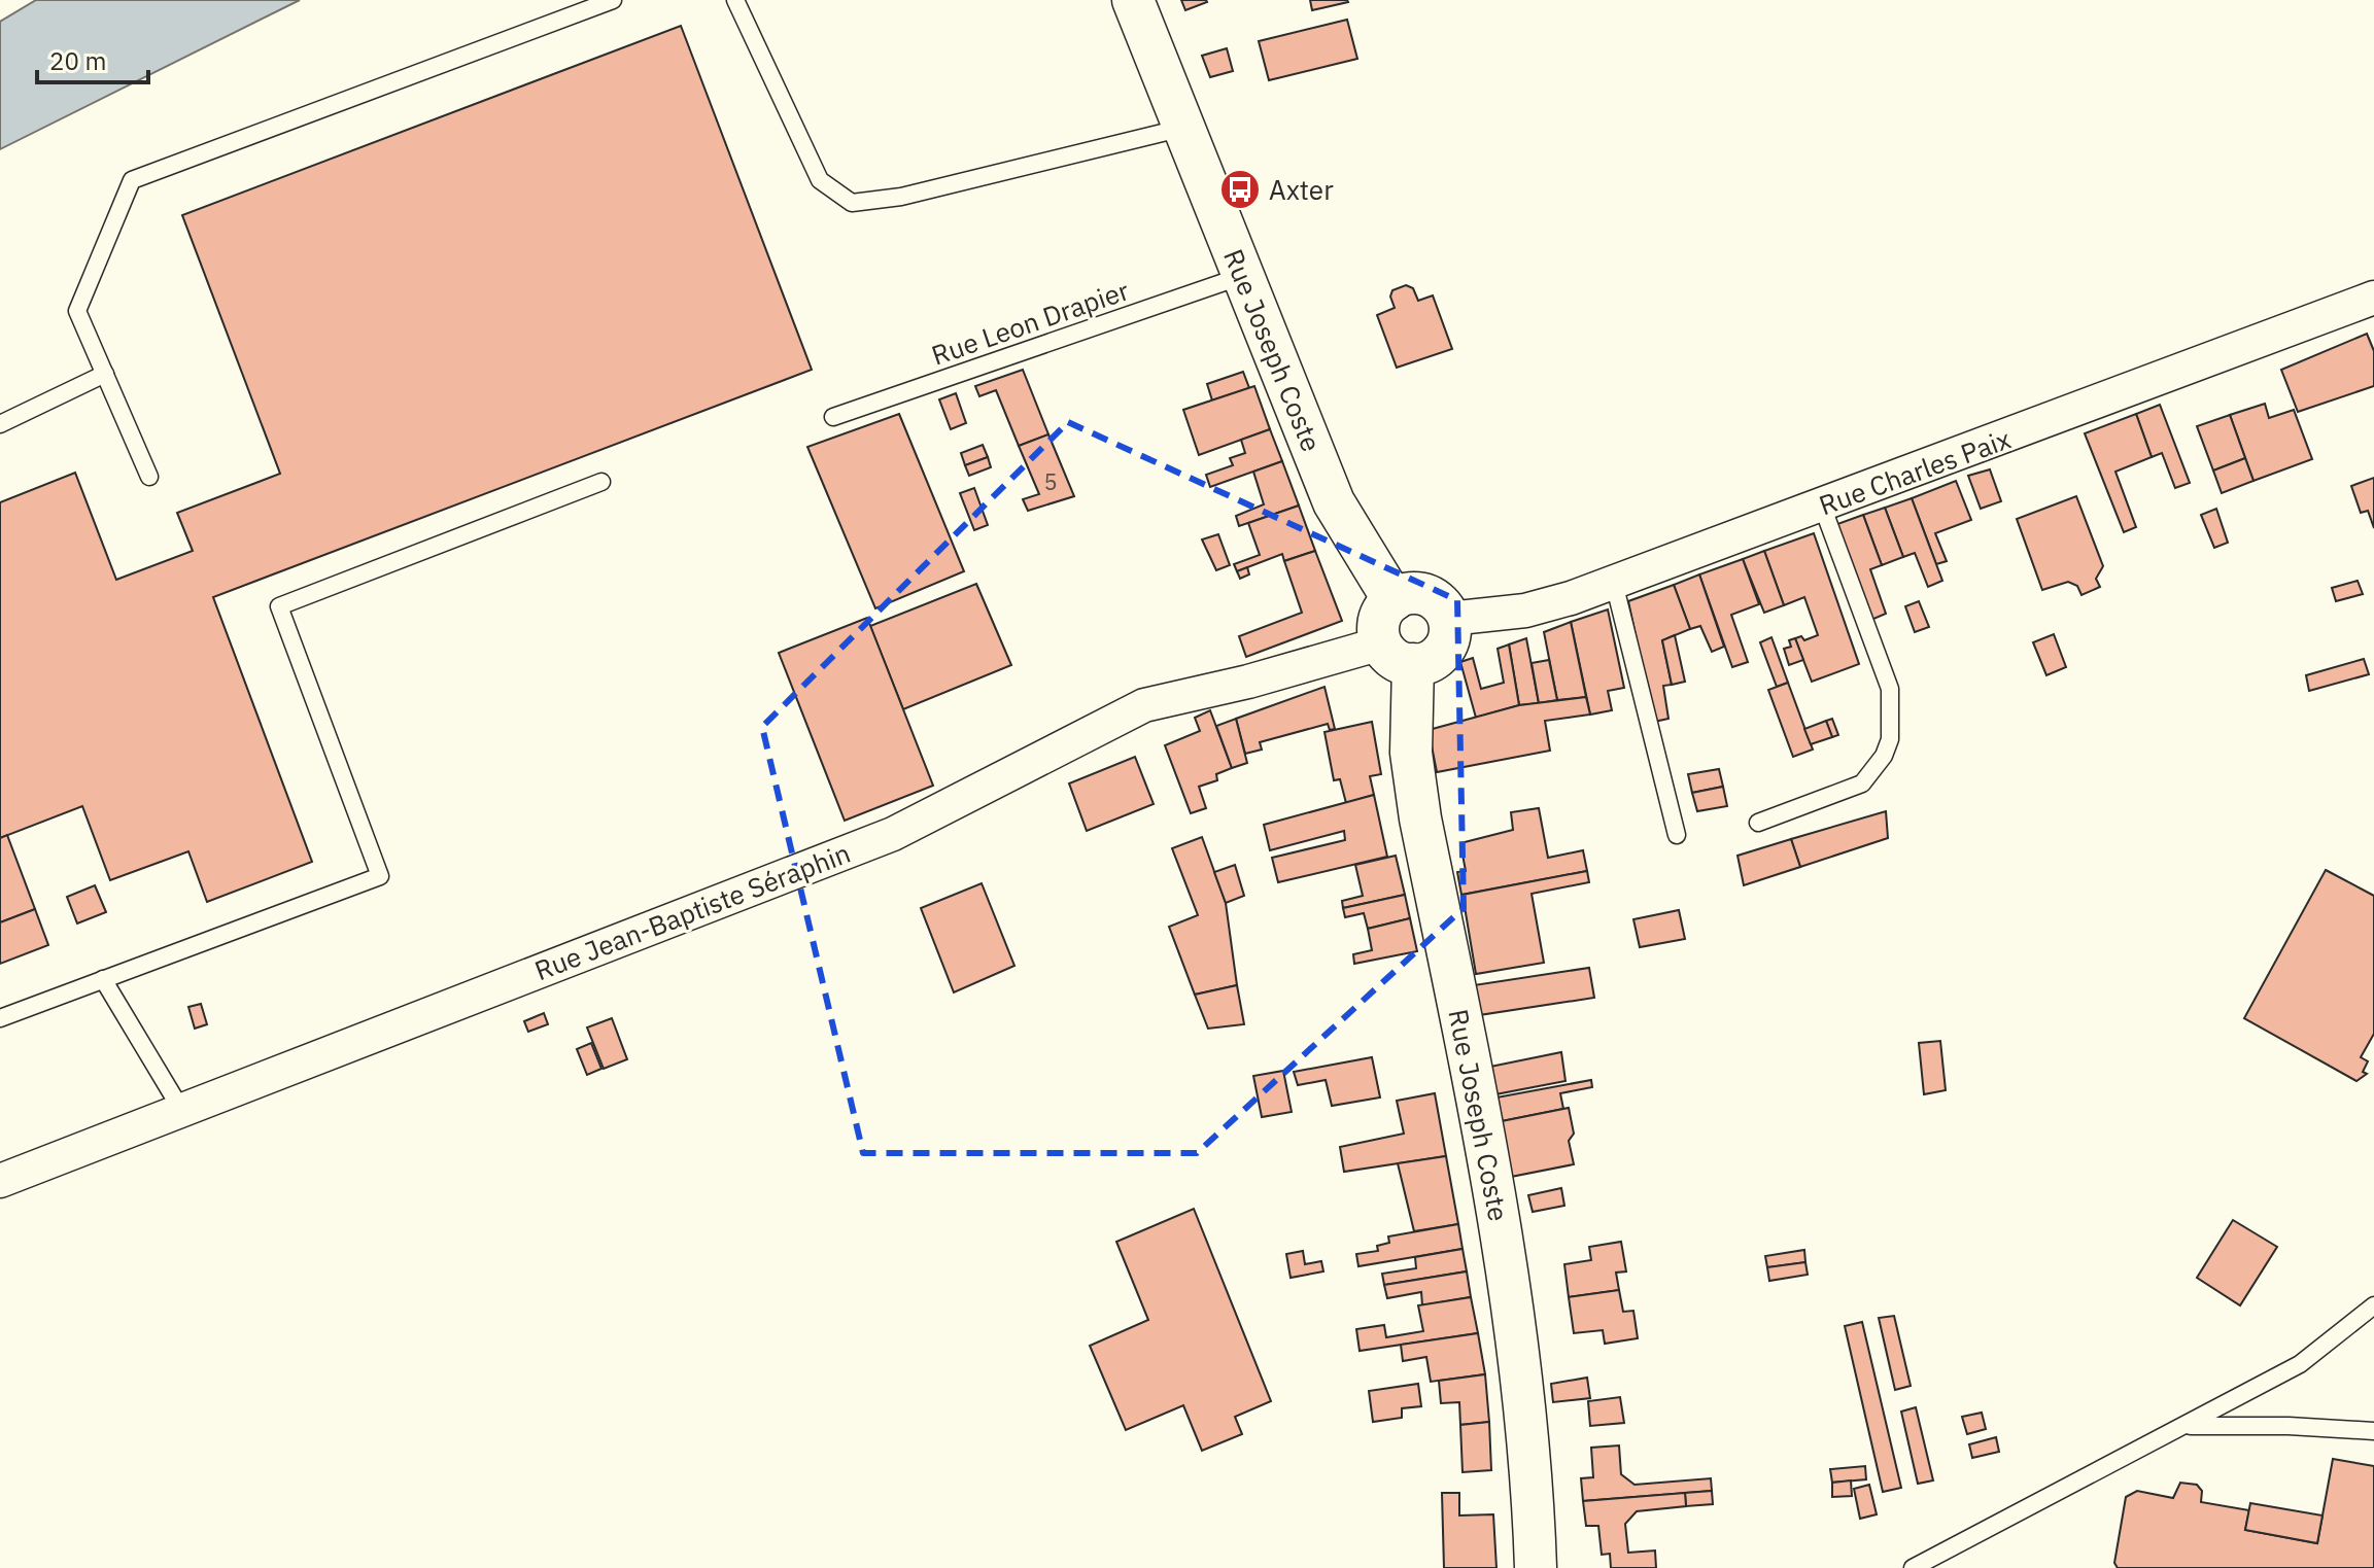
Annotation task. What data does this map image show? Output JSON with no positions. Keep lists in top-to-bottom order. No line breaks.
{"streets":{"street":["Rue Joseph Coste","Rue Charles Paix","Rue Jean-Baptiste Séraphin"],"lane":["Rue Leon Drapier"]},"crossings":[["Rue Leon Drapier","Rue Joseph Coste"],["Rue Joseph Coste","Rue Charles Paix"],["Rue Joseph Coste","Rue Jean-Baptiste Séraphin"],["Rue Charles Paix","Rue Jean-Baptiste Séraphin"]],"places":{"bus stop":["Axter"]},"house_numbers":["5"],"scale_bar":"20 m"}
